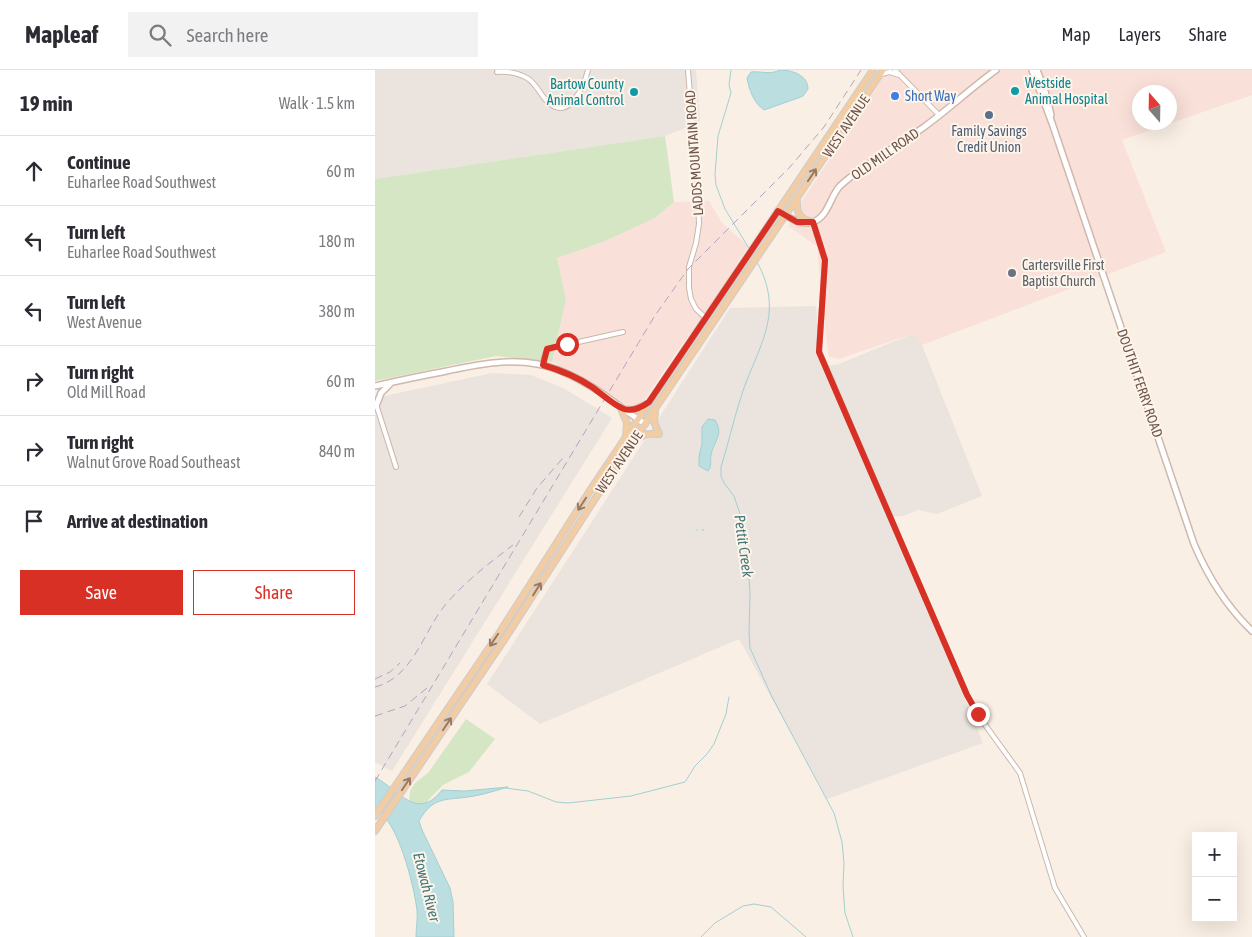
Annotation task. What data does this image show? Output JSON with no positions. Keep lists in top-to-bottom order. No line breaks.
{"streets":{"main road":["WEST AVENUE"],"street":["LADDS MOUNTAIN ROAD","OLD MILL ROAD","DOUTHIT FERRY ROAD"]},"crossings":[["WEST AVENUE","LADDS MOUNTAIN ROAD"]],"water":["Pettit Creek","Etowah River"],"places":["Westside Animal Hospital","Bartow County Animal Control","Short Way","Family Savings Credit Union","Cartersville First Baptist Church"],"north":"top","page":{"header":"Mapleaf","search":"Search here","nav":["Map","Layers","Share"],"heading":["19 min","Walk · 1.5 km"],"list":[["Continue","Euharlee Road Southwest","60 m"],["Turn left","Euharlee Road Southwest","180 m"],["Turn left","West Avenue","380 m"],["Turn right","Old Mill Road","60 m"],["Turn right","Walnut Grove Road Southeast","840 m"],"Arrive at destination"],"buttons":["Save","Share"],"map_buttons":["+","−"]}}
